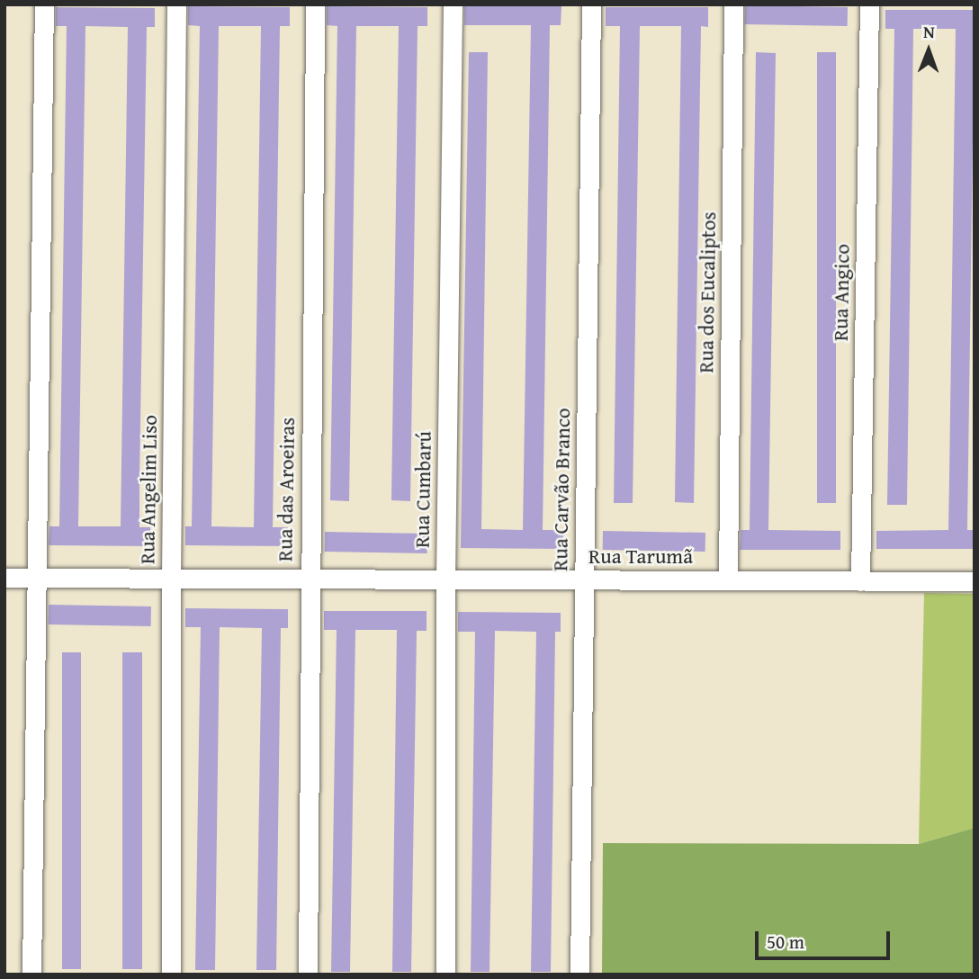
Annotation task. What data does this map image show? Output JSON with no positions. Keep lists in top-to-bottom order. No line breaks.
{"streets":{"street":["Rua dos Eucaliptos","Rua Angico","Rua Angelim Liso","Rua das Aroeiras","Rua Cumbarú","Rua Carvão Branco","Rua Tarumã"]},"crossings":[["Rua dos Eucaliptos","Rua Tarumã"],["Rua Angico","Rua Tarumã"],["Rua Angelim Liso","Rua Tarumã"],["Rua das Aroeiras","Rua Tarumã"],["Rua Cumbarú","Rua Tarumã"],["Rua Carvão Branco","Rua Tarumã"]],"scale_bar":"50 m","north":"top"}
